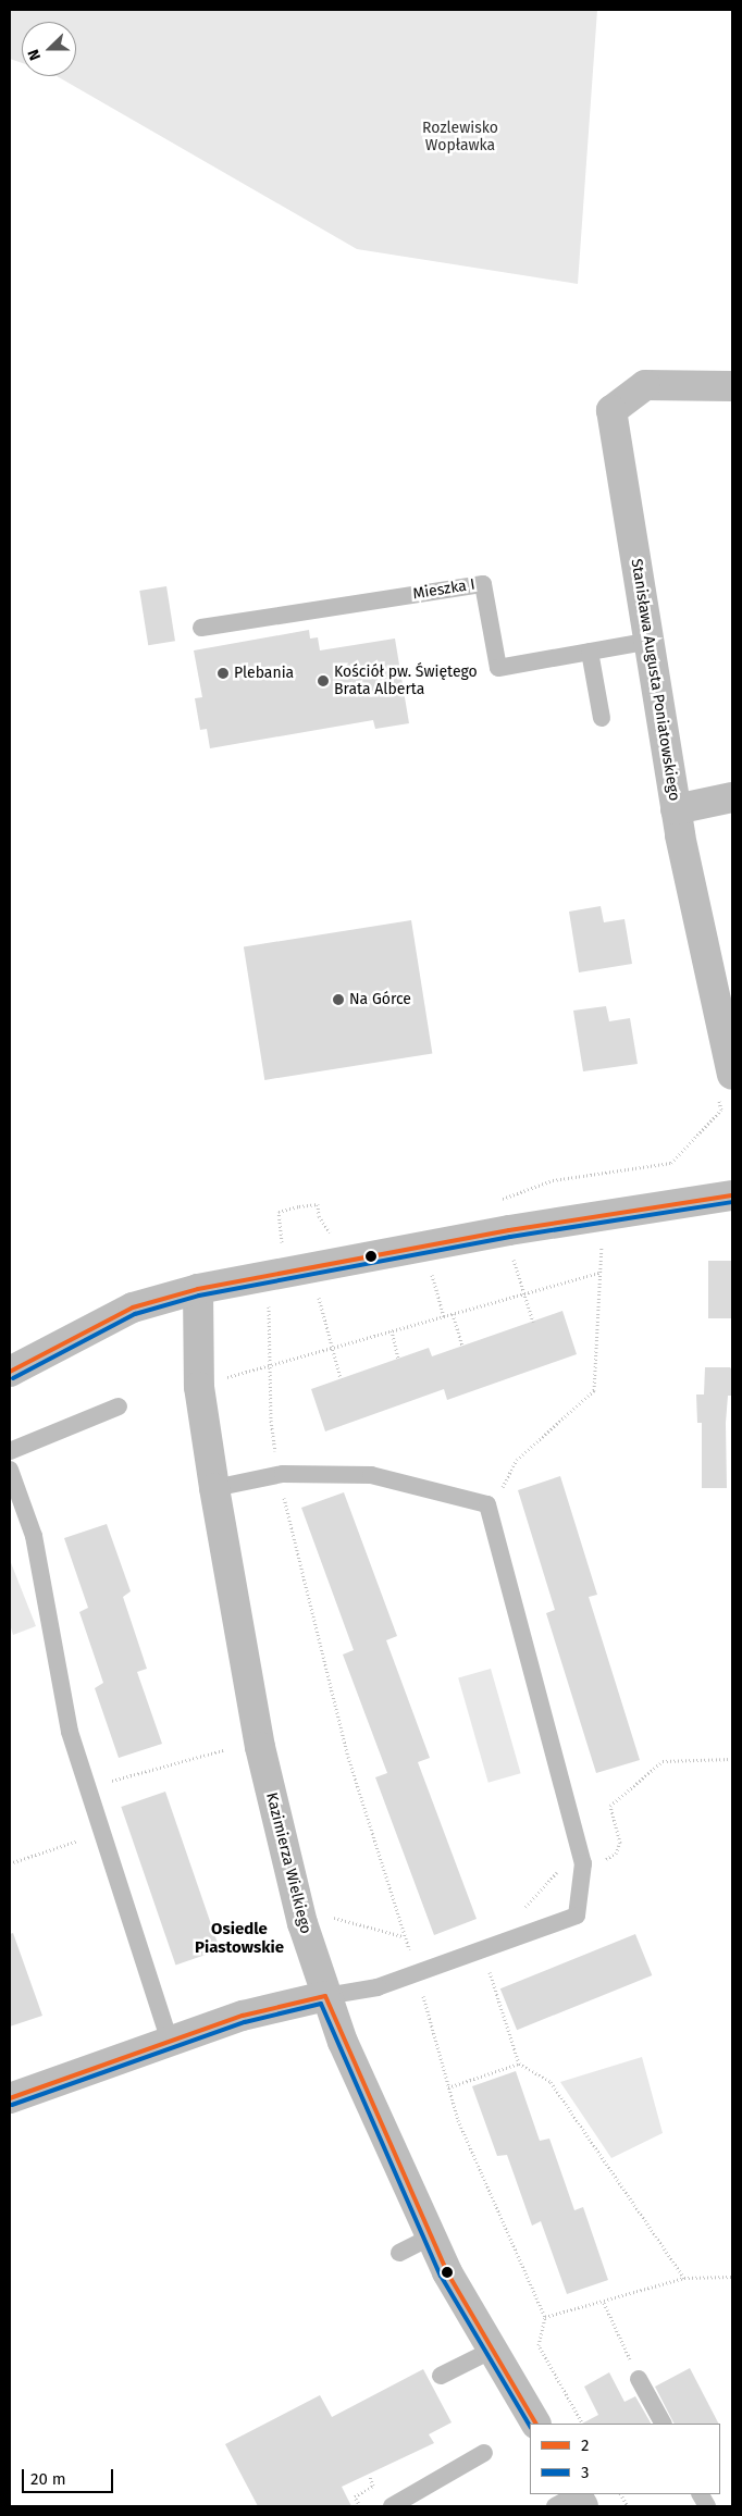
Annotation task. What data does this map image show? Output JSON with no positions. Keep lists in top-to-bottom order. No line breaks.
{"streets":{"street":["Stanisława Augusta Poniatowskiego","Kazimierza Wielkiego"],"lane":["Mieszka I"]},"crossings":[["Mieszka I","Stanisława Augusta Poniatowskiego"]],"districts":["Osiedle Piastowskie"],"parks":["Rozlewisko Wopławka"],"places":["Plebania","Kościół pw. Świętego Brata Alberta","Na Górce"],"lines":["transit line 2","transit line 3"],"legend":["2","3"],"scale_bar":"20 m","north":"left"}
